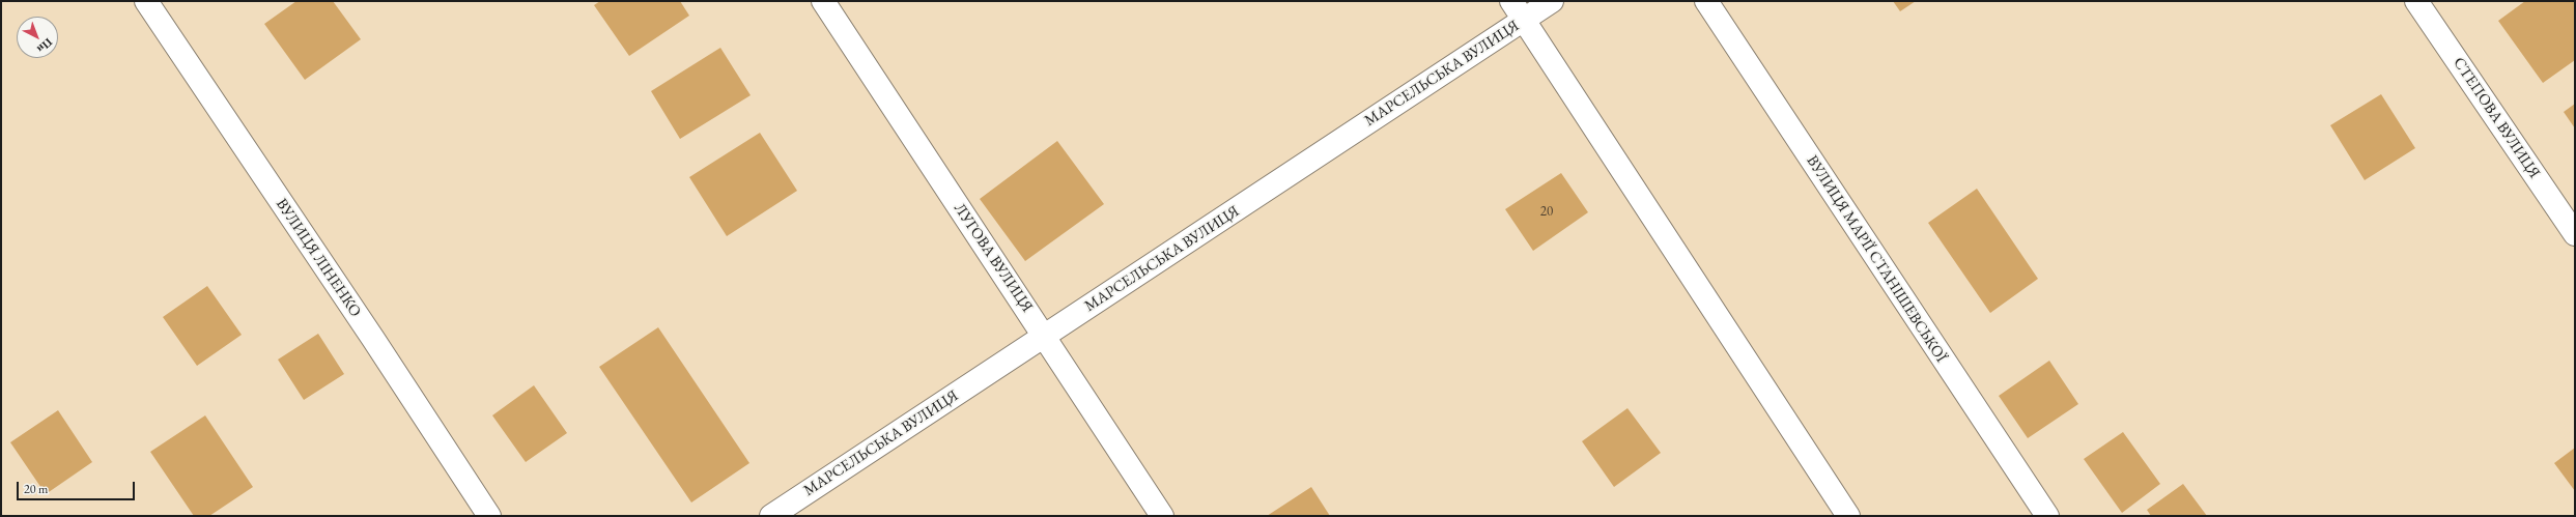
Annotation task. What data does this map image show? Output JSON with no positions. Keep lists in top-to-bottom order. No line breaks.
{"streets":{"street":["МАРСЕЛЬСЬКА ВУЛИЦЯ","СТЕПОВА ВУЛИЦЯ","ВУЛИЦЯ ЛІНЕНКО","ЛУГОВА ВУЛИЦЯ","ВУЛИЦЯ МАРІЇ СТАНІШЕВСЬКОЇ"]},"crossings":[["МАРСЕЛЬСЬКА ВУЛИЦЯ","ЛУГОВА ВУЛИЦЯ"]],"house_numbers":["20"],"scale_bar":"20 m","north":"bottom right"}
